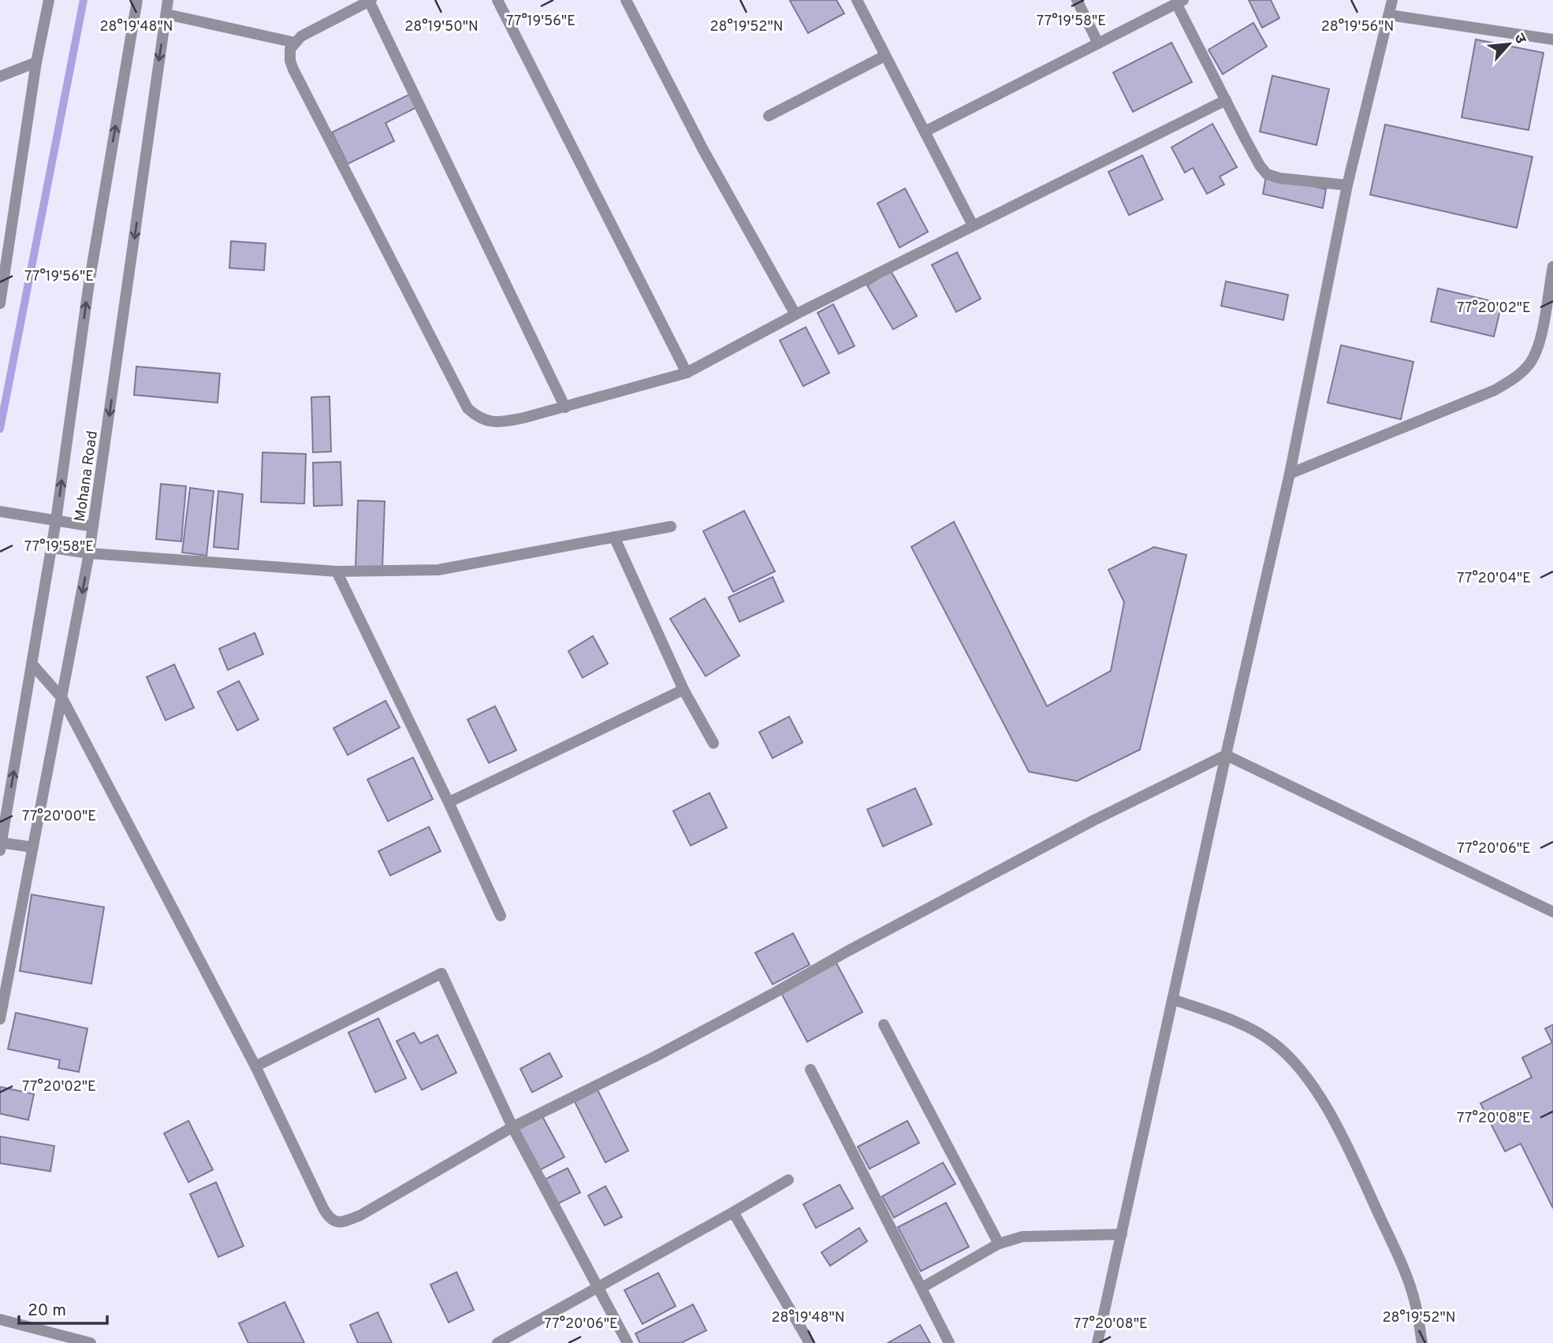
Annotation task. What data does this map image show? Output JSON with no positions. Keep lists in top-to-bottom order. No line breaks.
{"streets":{"street":["Mohana Road"]},"scale_bar":"20 m","north":"top right","coordinates":["77°19'56\"E","77°19'58\"E","28°19'48\"N","28°19'50\"N","28°19'52\"N","28°19'56\"N","77°20'02\"E","77°20'04\"E","77°20'00\"E","77°20'06\"E","77°20'08\"E"]}
